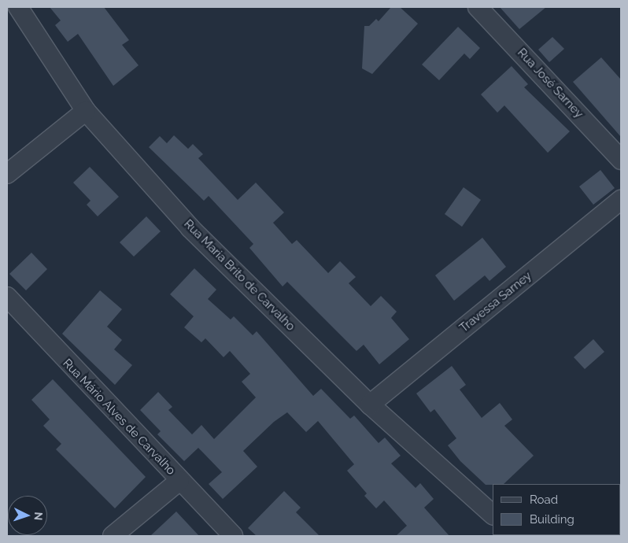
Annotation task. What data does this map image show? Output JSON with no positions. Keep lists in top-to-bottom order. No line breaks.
{"streets":{"street":["Rua José Sarney","Rua Maria Brito de Carvalho","Travessa Sarney","Rua Mário Alves de Carvalho"]},"crossings":[["Rua Maria Brito de Carvalho","Travessa Sarney"]],"legend":["Road","Building"],"north":"right"}
